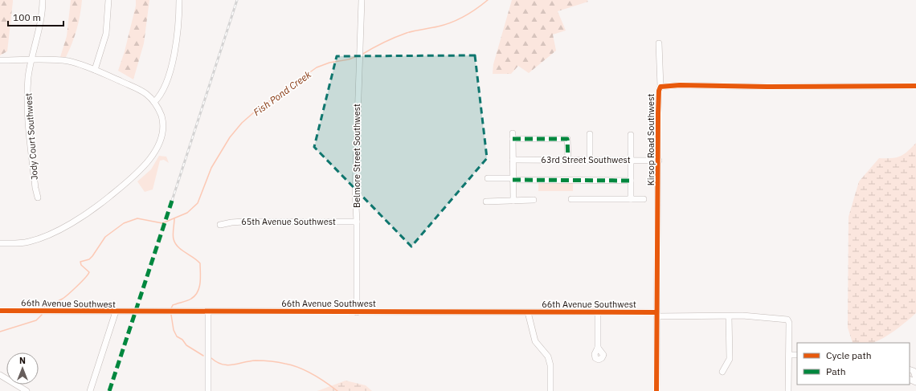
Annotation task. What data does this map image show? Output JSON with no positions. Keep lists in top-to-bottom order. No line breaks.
{"streets":{"street":["Jody Court Southwest","Kirsop Road Southwest","Belmore Street Southwest","63rd Street Southwest","65th Avenue Southwest","66th Avenue Southwest"]},"crossings":[["Kirsop Road Southwest","63rd Street Southwest"],["Kirsop Road Southwest","66th Avenue Southwest"],["Belmore Street Southwest","65th Avenue Southwest"],["Belmore Street Southwest","66th Avenue Southwest"]],"water":["Fish Pond Creek"],"legend":["Cycle path","Path"],"scale_bar":"100 m","north":"top"}
